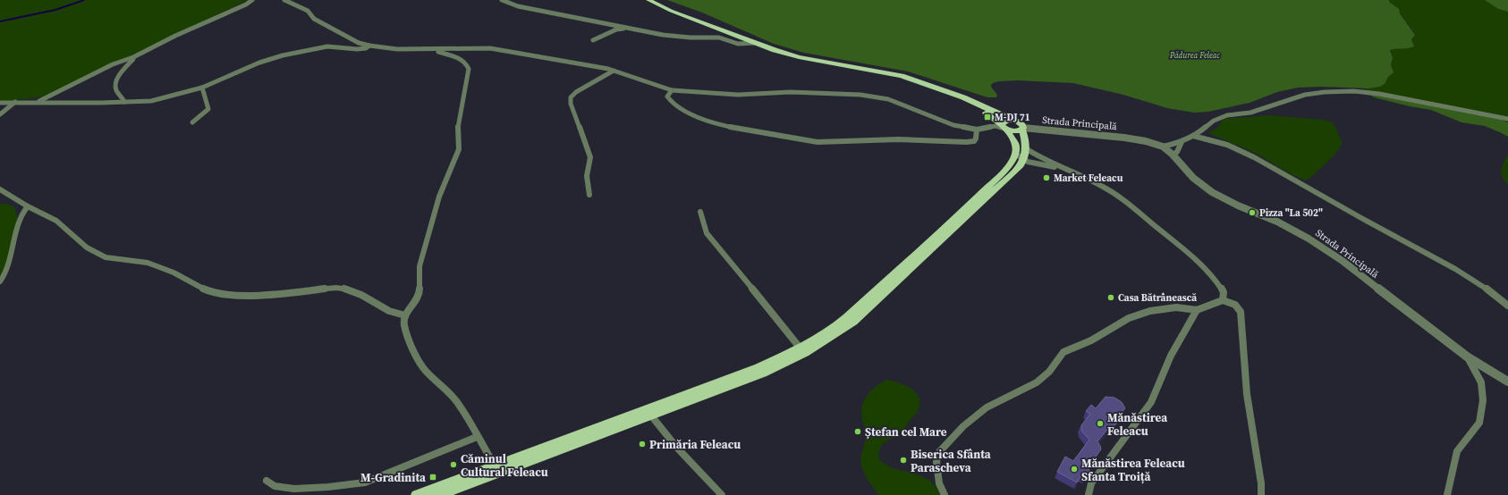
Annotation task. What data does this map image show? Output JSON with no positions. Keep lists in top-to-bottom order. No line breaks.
{"streets":{"street":["Strada Principală"]},"parks":["Pădurea Feleac"],"places":{"transit":["M-DJ 71","M-Gradinita"],"other":["Market Feleacu","Pizza \"La 502\"","Casa Bătrânească","Mănăstirea Feleacu","Ștefan cel Mare","Primăria Feleacu","Biserica Sfânta Parascheva","Căminul Cultural Feleacu","Mănăstirea Feleacu Sfanta Troiță"]}}
